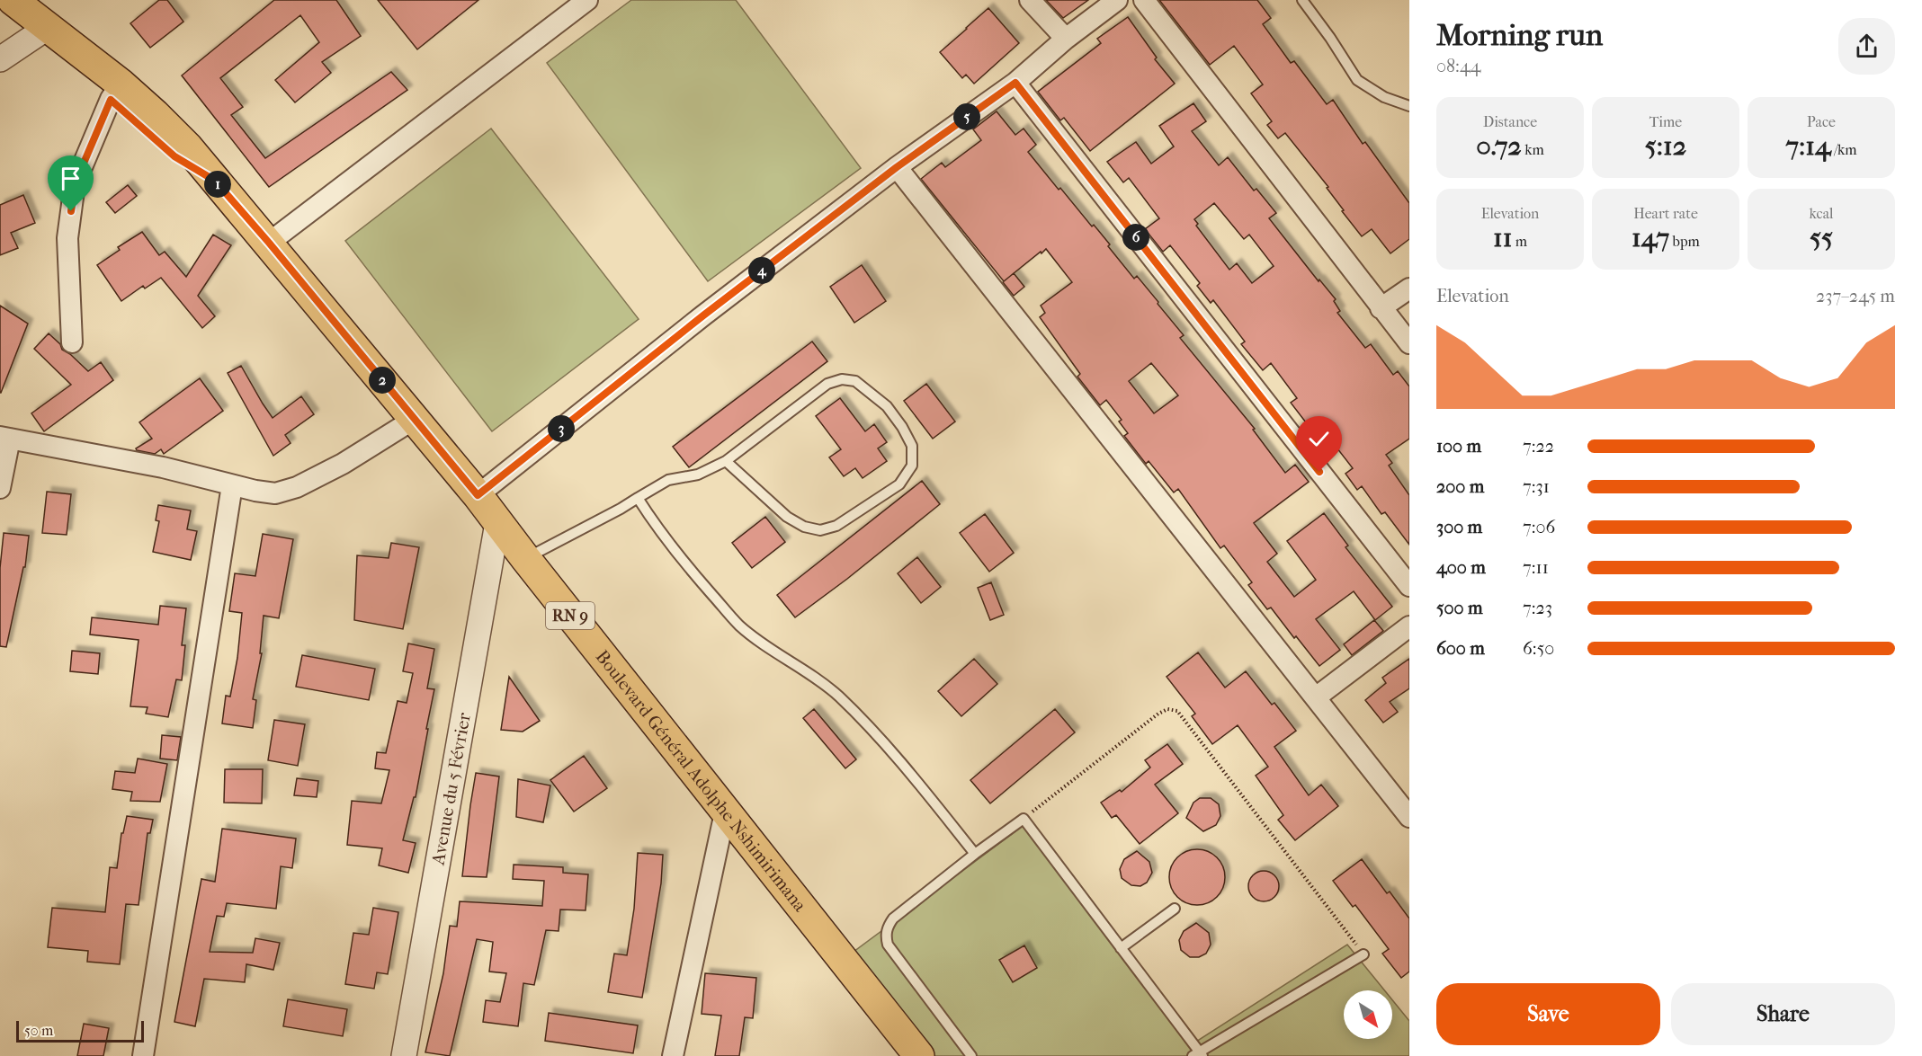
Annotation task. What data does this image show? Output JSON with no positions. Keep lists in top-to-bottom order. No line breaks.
{"streets":{"main road":["RN 9","Boulevard Général Adolphe Nshimirimana"],"street":["Avenue du 5 Février"]},"crossings":[["Boulevard Général Adolphe Nshimirimana","Avenue du 5 Février"]],"scale_bar":"50 m","north":"bottom right","page":{"heading":["Morning run","08:44"],"stats":[["Distance","0.72 km"],["Time","5:12"],["Pace","7:14 /km"],["Elevation","11 m"],["Heart rate","147 bpm"],["kcal","55"]],"pins":["5","1","6","4","2","3"],"chart":["Elevation","237–245 m"],"list":[{"name":"100 m","note":"7:22"},{"name":"200 m","note":"7:31"},{"name":"300 m","note":"7:06"},{"name":"400 m","note":"7:11"},{"name":"500 m","note":"7:23"},{"name":"600 m","note":"6:50"}],"buttons":["Save","Share"],"scale":"50 m"}}
